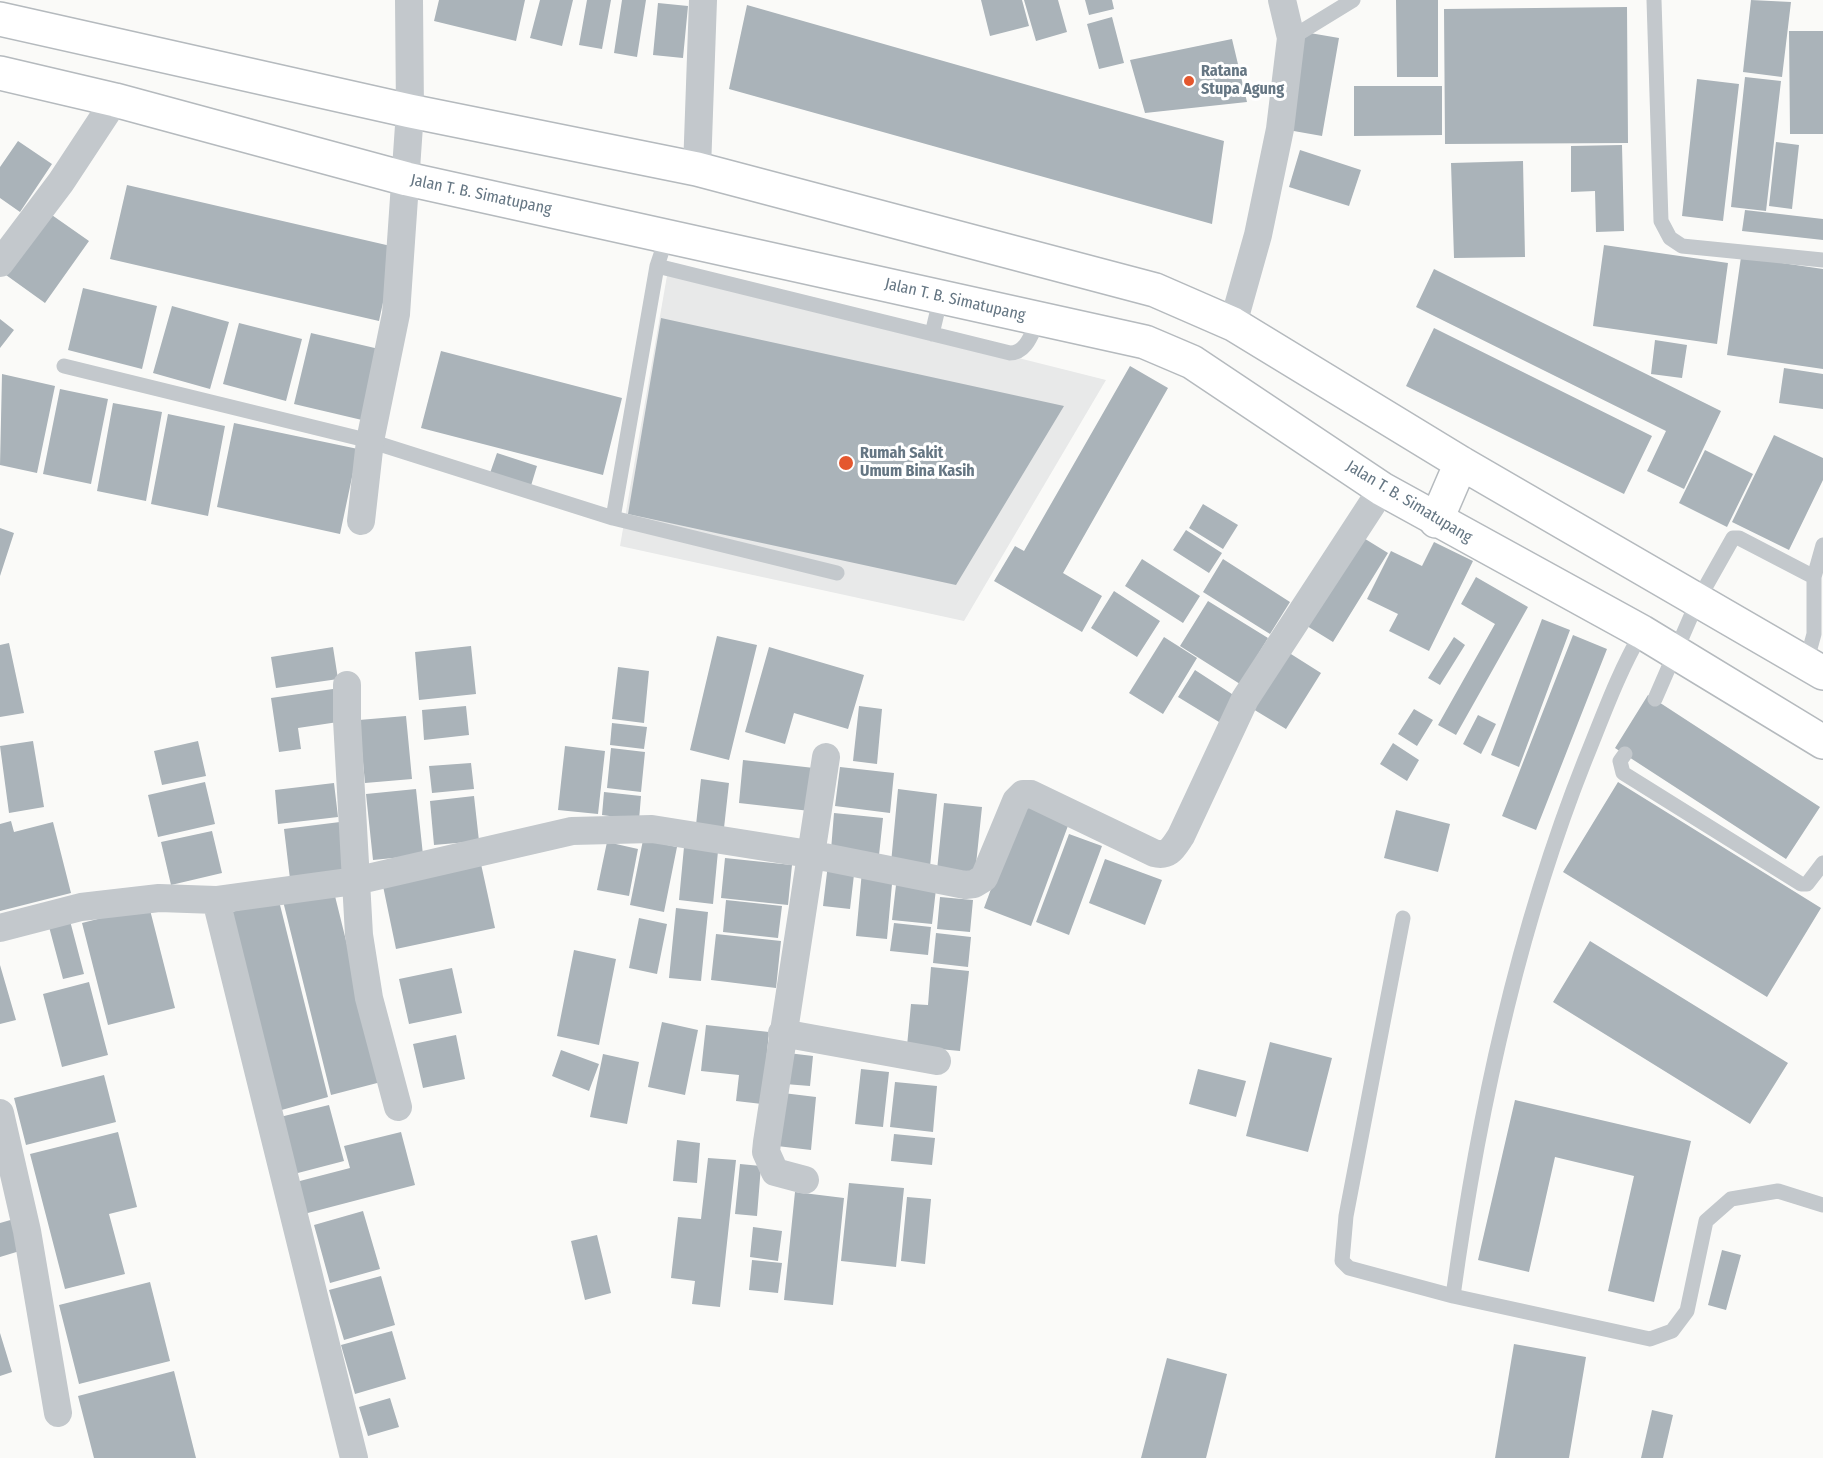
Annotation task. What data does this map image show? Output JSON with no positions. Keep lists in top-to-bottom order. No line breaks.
{"streets":{"main road":["Jalan T. B. Simatupang"]},"places":["Ratana Stupa Agung","Rumah Sakit Umum Bina Kasih"]}
